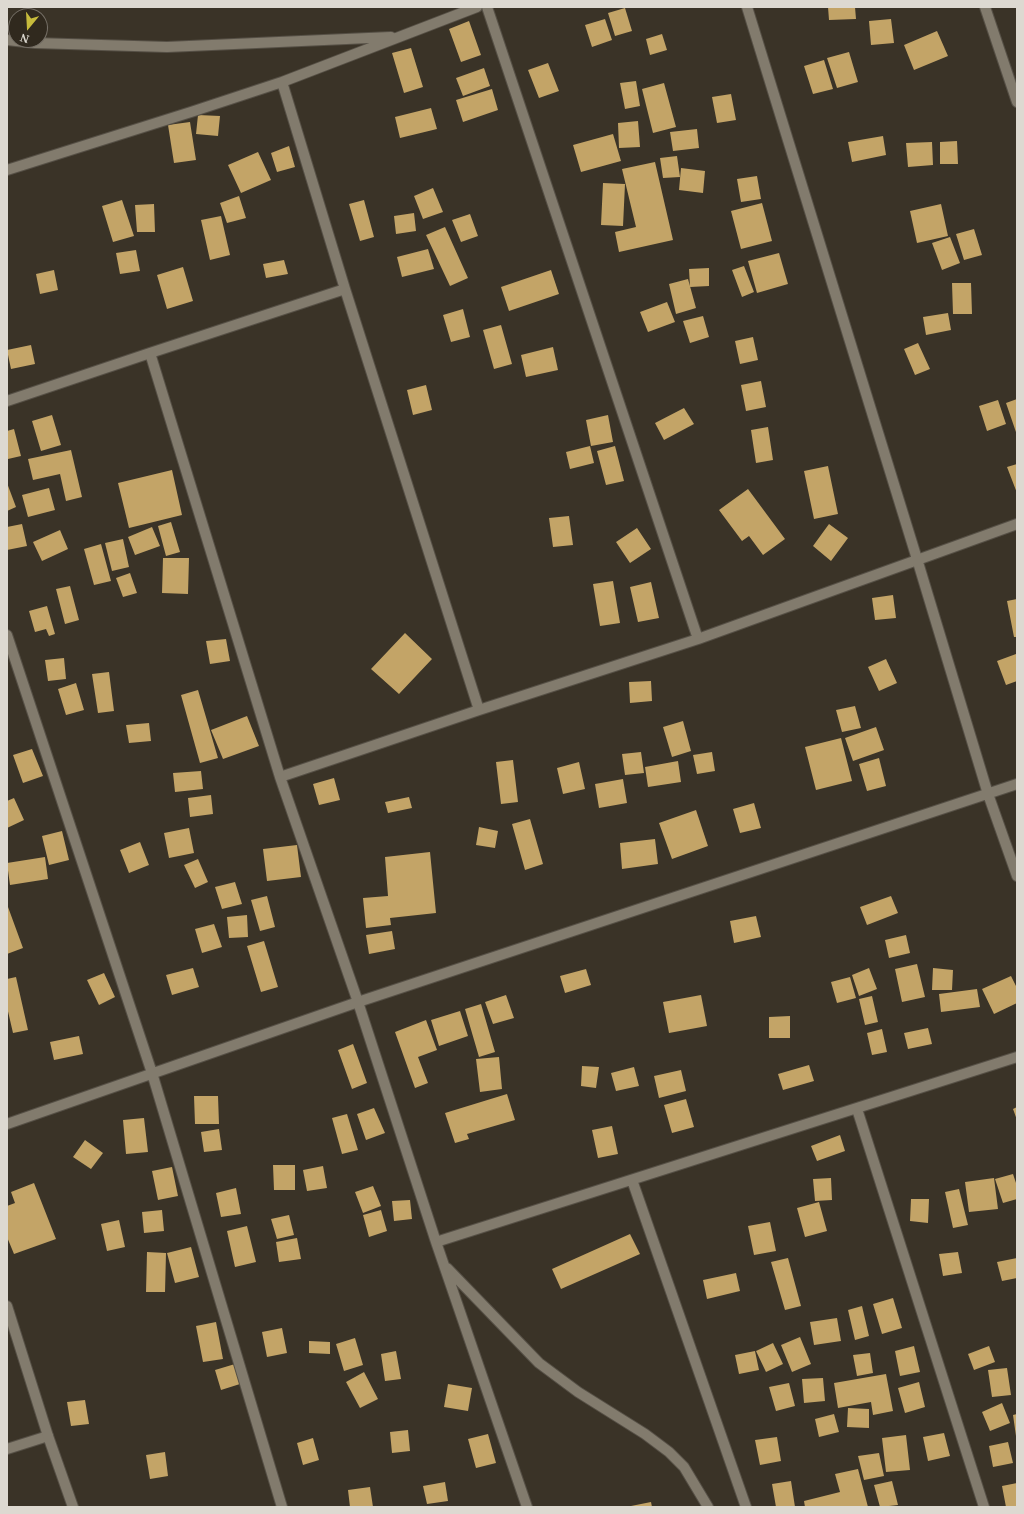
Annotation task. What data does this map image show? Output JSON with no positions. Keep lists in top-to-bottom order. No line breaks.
{"north":"bottom"}
